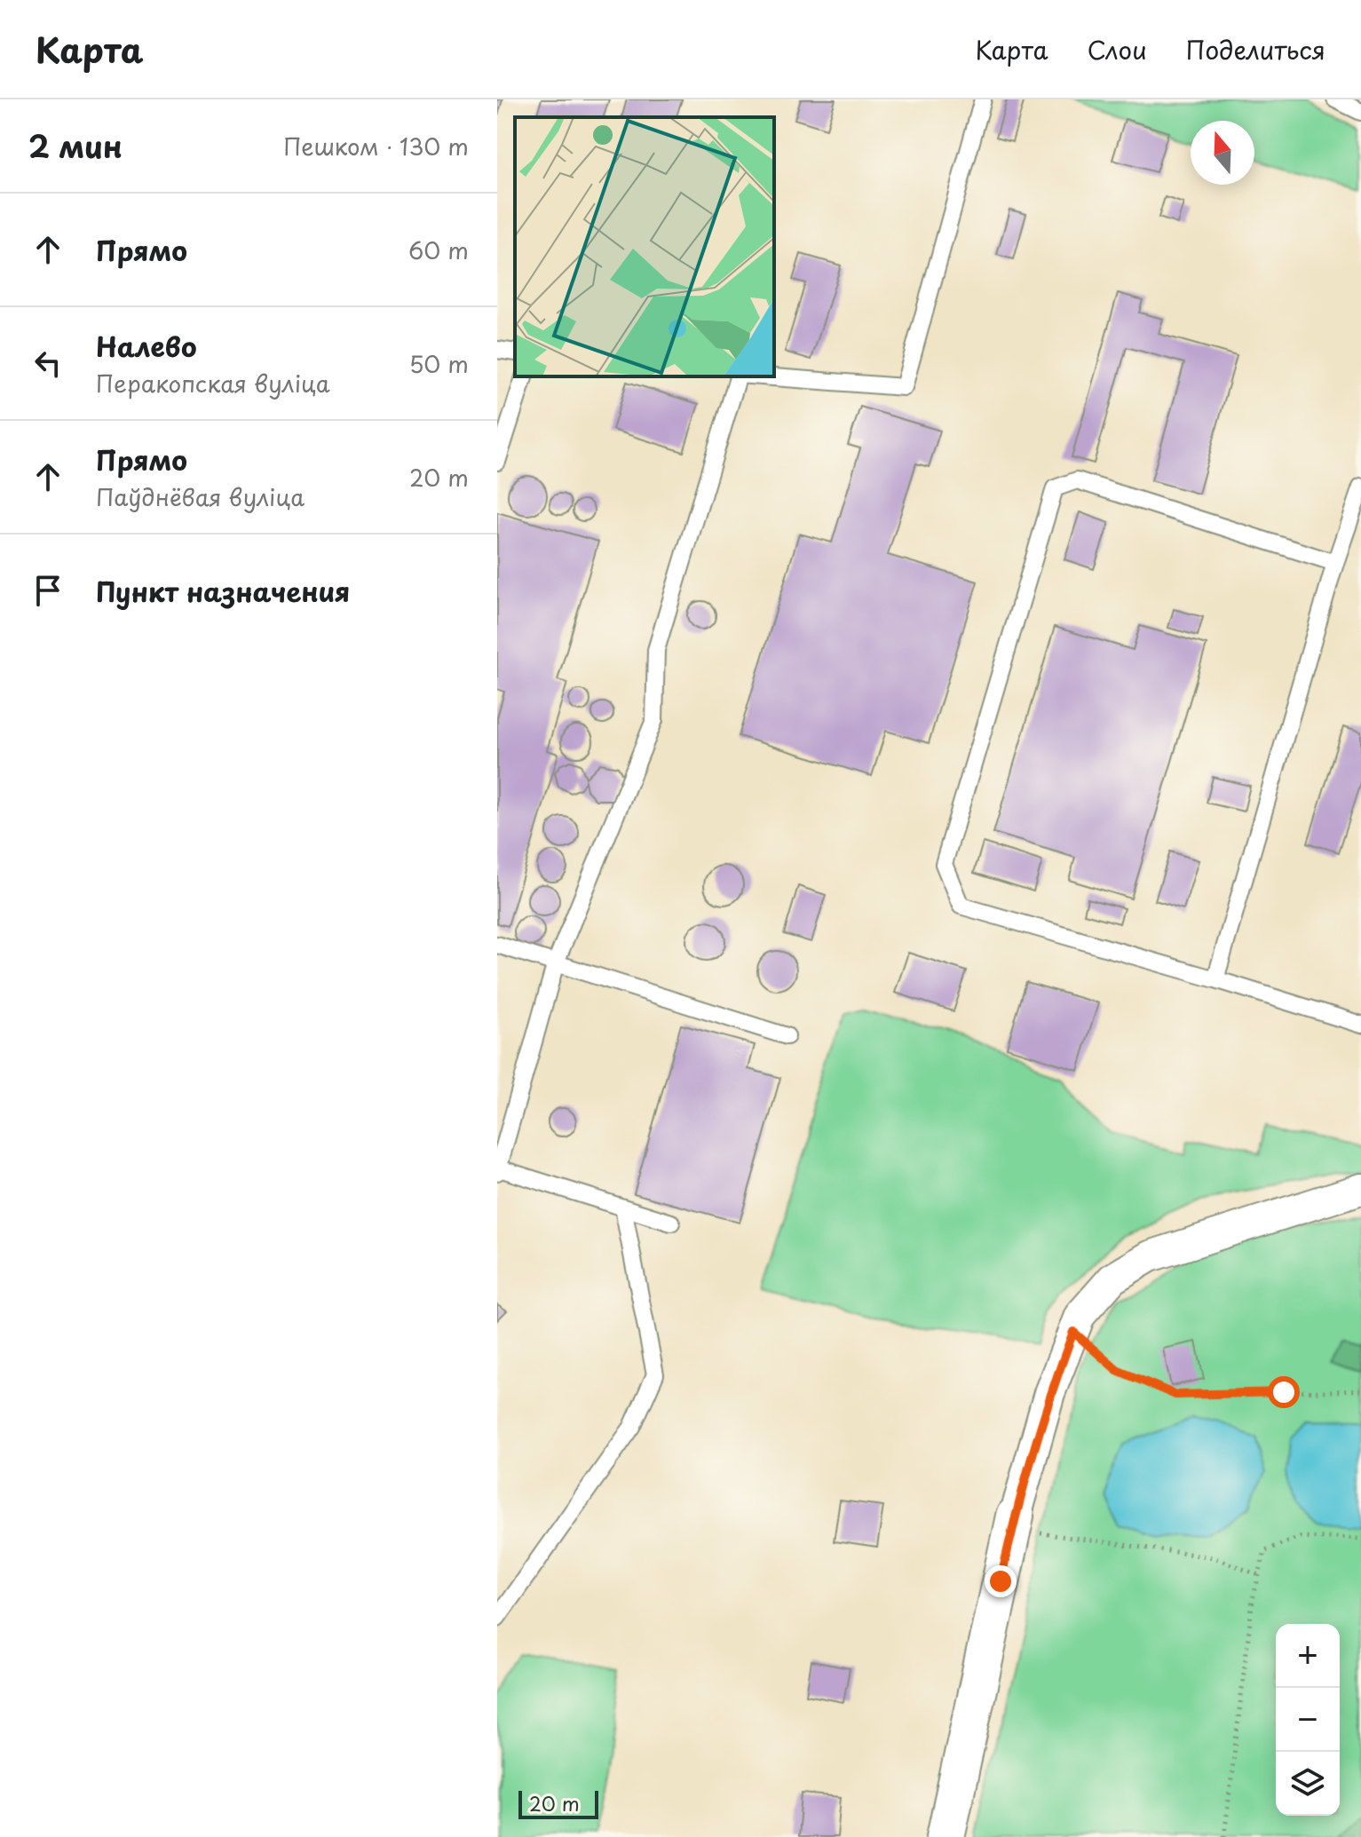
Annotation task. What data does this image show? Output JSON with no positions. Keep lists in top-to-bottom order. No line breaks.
{"scale_bar":"20 m","north":"top","page":{"header":"Карта","nav":["Карта","Слои","Поделиться"],"heading":["2 мин","Пешком · 130 m"],"list":[["Прямо","60 m"],["Налево","Перакопская вуліца","50 m"],["Прямо","Паўднёвая вуліца","20 m"],"Пункт назначения"],"map_buttons":["+","−"],"scale":"20 m"}}
